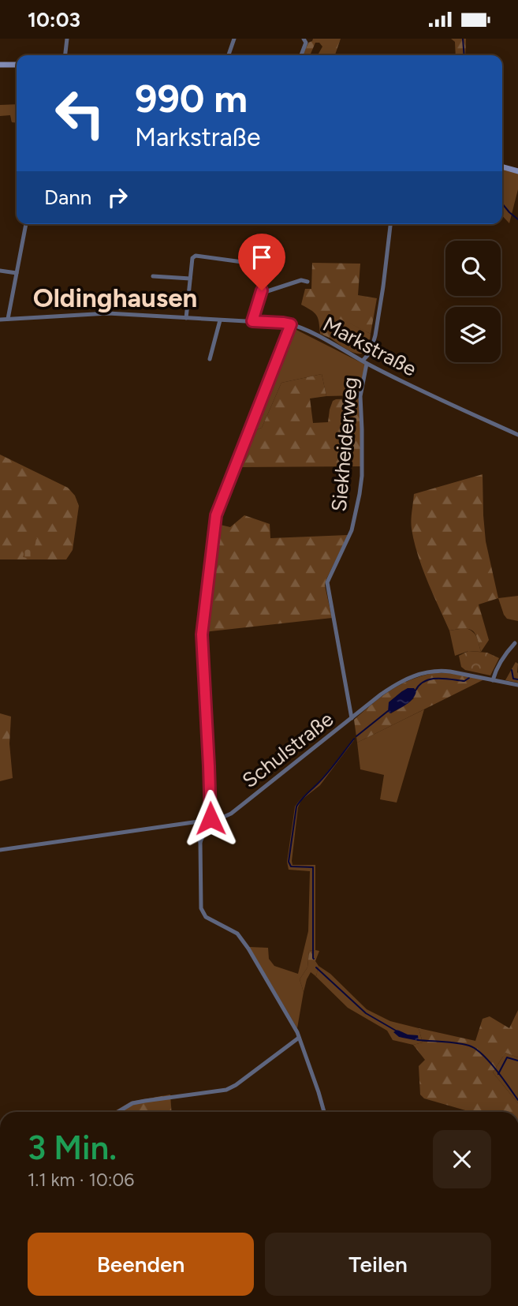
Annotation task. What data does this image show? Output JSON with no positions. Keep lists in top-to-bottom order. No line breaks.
{"streets":{"street":["Markstraße","Siekheiderweg","Schulstraße"]},"crossings":[["Markstraße","Siekheiderweg"],["Siekheiderweg","Schulstraße"]],"districts":["Oldinghausen"],"page":{"status":"10:03","turn":["990 m","Markstraße"],"then":"Dann","heading":["3 Min.","1.1 km · 10:06"],"buttons":["Beenden","Teilen"]}}
